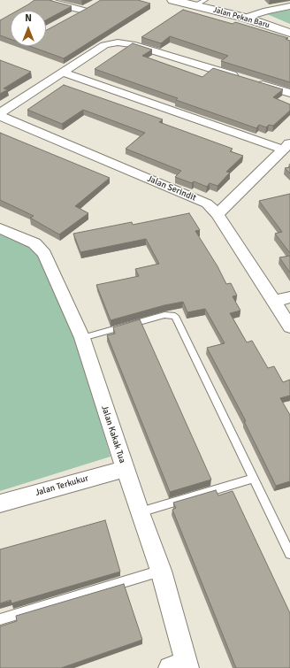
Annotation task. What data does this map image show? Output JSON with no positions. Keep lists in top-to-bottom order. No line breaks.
{"streets":{"street":["Jalan Pekan Baru","Jalan Serindit","Jalan Kakak Tua","Jalan Terkukur"]},"crossings":[["Jalan Kakak Tua","Jalan Terkukur"]],"north":"top"}
